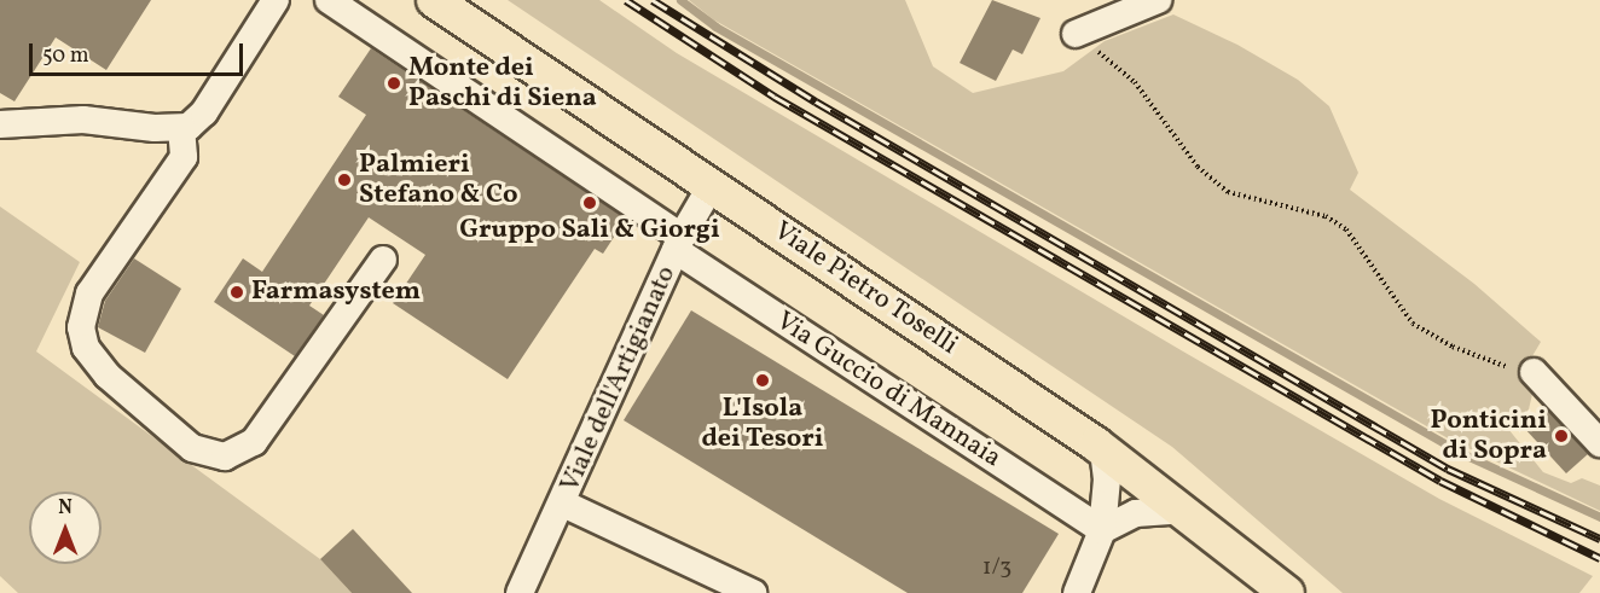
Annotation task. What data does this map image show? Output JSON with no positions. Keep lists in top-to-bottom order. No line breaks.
{"streets":{"main road":["Viale Pietro Toselli"],"lane":["Viale dell'Artigianato","Via Guccio di Mannaia"]},"crossings":[["Viale Pietro Toselli","Viale dell'Artigianato"],["Viale dell'Artigianato","Via Guccio di Mannaia"]],"places":["Monte dei Paschi di Siena","Palmieri Stefano & Co","Gruppo Sali & Giorgi","Farmasystem","L'Isola dei Tesori","Ponticini di Sopra"],"house_numbers":["1/3"],"scale_bar":"50 m","north":"top"}
